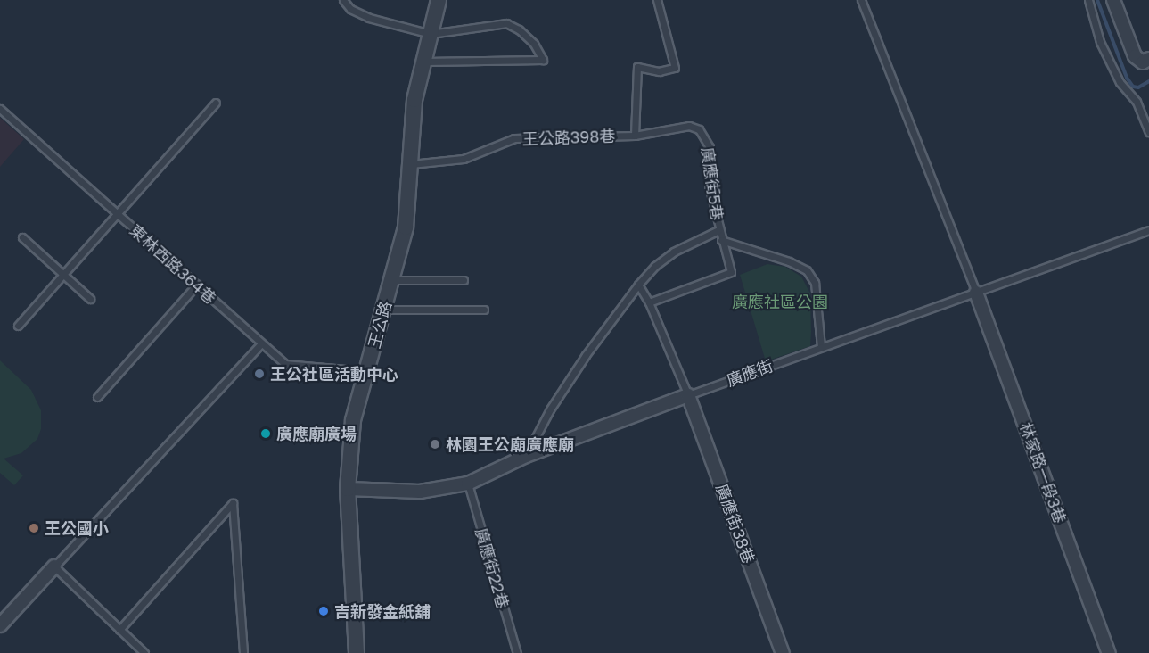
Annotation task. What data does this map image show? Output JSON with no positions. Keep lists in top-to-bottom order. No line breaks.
{"streets":{"street":["王公路","廣應街","林家路一段3巷","廣應街38巷"],"lane":["王公路398巷","廣應街5巷","東林西路364巷","廣應街22巷"]},"crossings":[["王公路398巷","廣應街5巷"],["王公路398巷","王公路"],["東林西路364巷","王公路"],["王公路","廣應街"],["廣應街","林家路一段3巷"],["廣應街","廣應街38巷"],["廣應街","廣應街22巷"]],"parks":["廣應社區公園"],"places":["王公社區活動中心","廣應廟廣場","林園王公廟廣應廟","王公國小","吉新發金紙舖"]}
